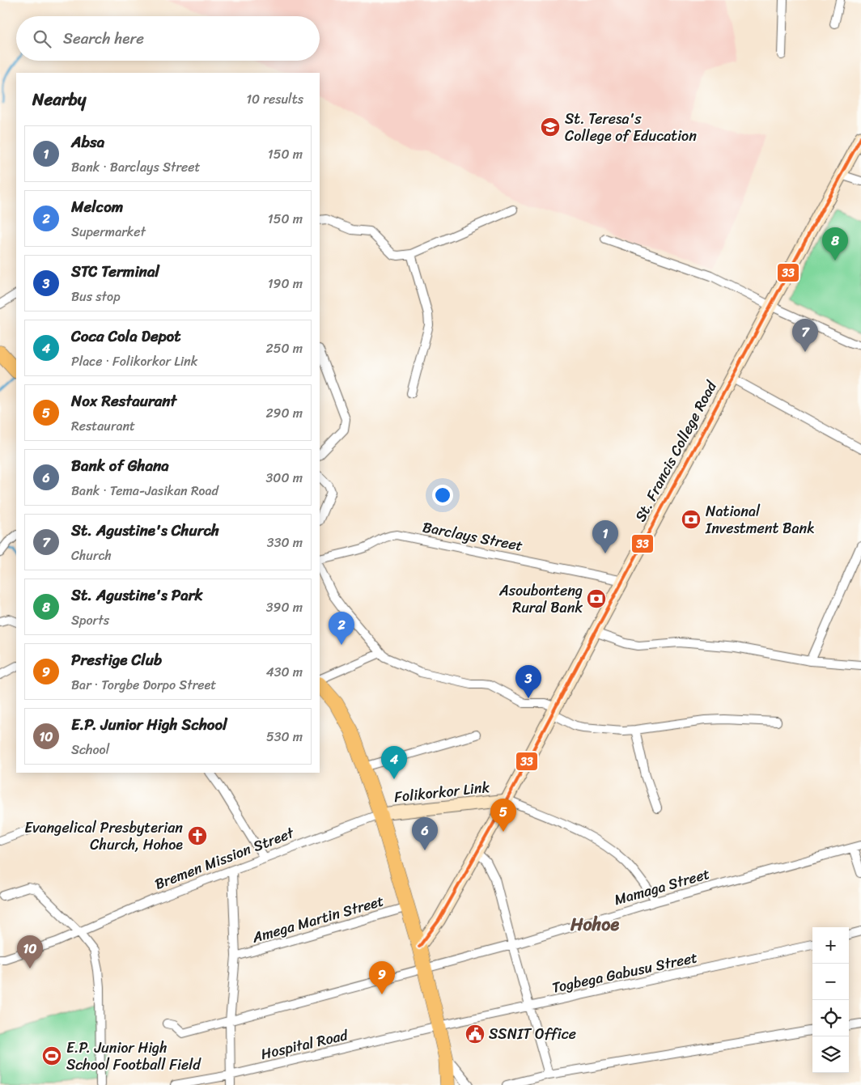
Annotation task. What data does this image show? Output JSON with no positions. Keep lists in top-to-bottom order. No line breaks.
{"streets":{"main road":["St. Francis College Road","Folikorkor Link"],"street":["Barclays Street","Bremen Mission Street","Mamaga Street","Amega Martin Street","Togbega Gabusu Street","Hospital Road"]},"crossings":[["St. Francis College Road","Barclays Street"],["St. Francis College Road","Folikorkor Link"],["Folikorkor Link","Bremen Mission Street"],["Togbega Gabusu Street","Hospital Road"]],"districts":["Hohoe"],"places":{"school or university":["St. Teresa's College of Education"],"bank":["National Investment Bank","Asoubonteng Rural Bank"],"church":["Evangelical Presbyterian Church, Hohoe"],"public building":["SSNIT Office"],"sports":["E.P. Junior High School Football Field"]},"lines":["transit line 33"],"page":{"search":"Search here","heading":["Nearby","10 results"],"list":[{"mark":"1","name":"Absa","note":"Bank · Barclays Street","value":"150 m"},{"mark":"2","name":"Melcom","note":"Supermarket","value":"150 m"},{"mark":"3","name":"STC Terminal","note":"Bus stop","value":"190 m"},{"mark":"4","name":"Coca Cola Depot","note":"Place · Folikorkor Link","value":"250 m"},{"mark":"5","name":"Nox Restaurant","note":"Restaurant","value":"290 m"},{"mark":"6","name":"Bank of Ghana","note":"Bank · Tema-Jasikan Road","value":"300 m"},{"mark":"7","name":"St. Agustine's Church","note":"Church","value":"330 m"},{"mark":"8","name":"St. Agustine's Park","note":"Sports","value":"390 m"},{"mark":"9","name":"Prestige Club","note":"Bar · Torgbe Dorpo Street","value":"430 m"},{"mark":"10","name":"E.P. Junior High School","note":"School","value":"530 m"}],"pins":["8","7","1","2","3","4","5","6","10","9"],"map_buttons":["+","−"]}}
